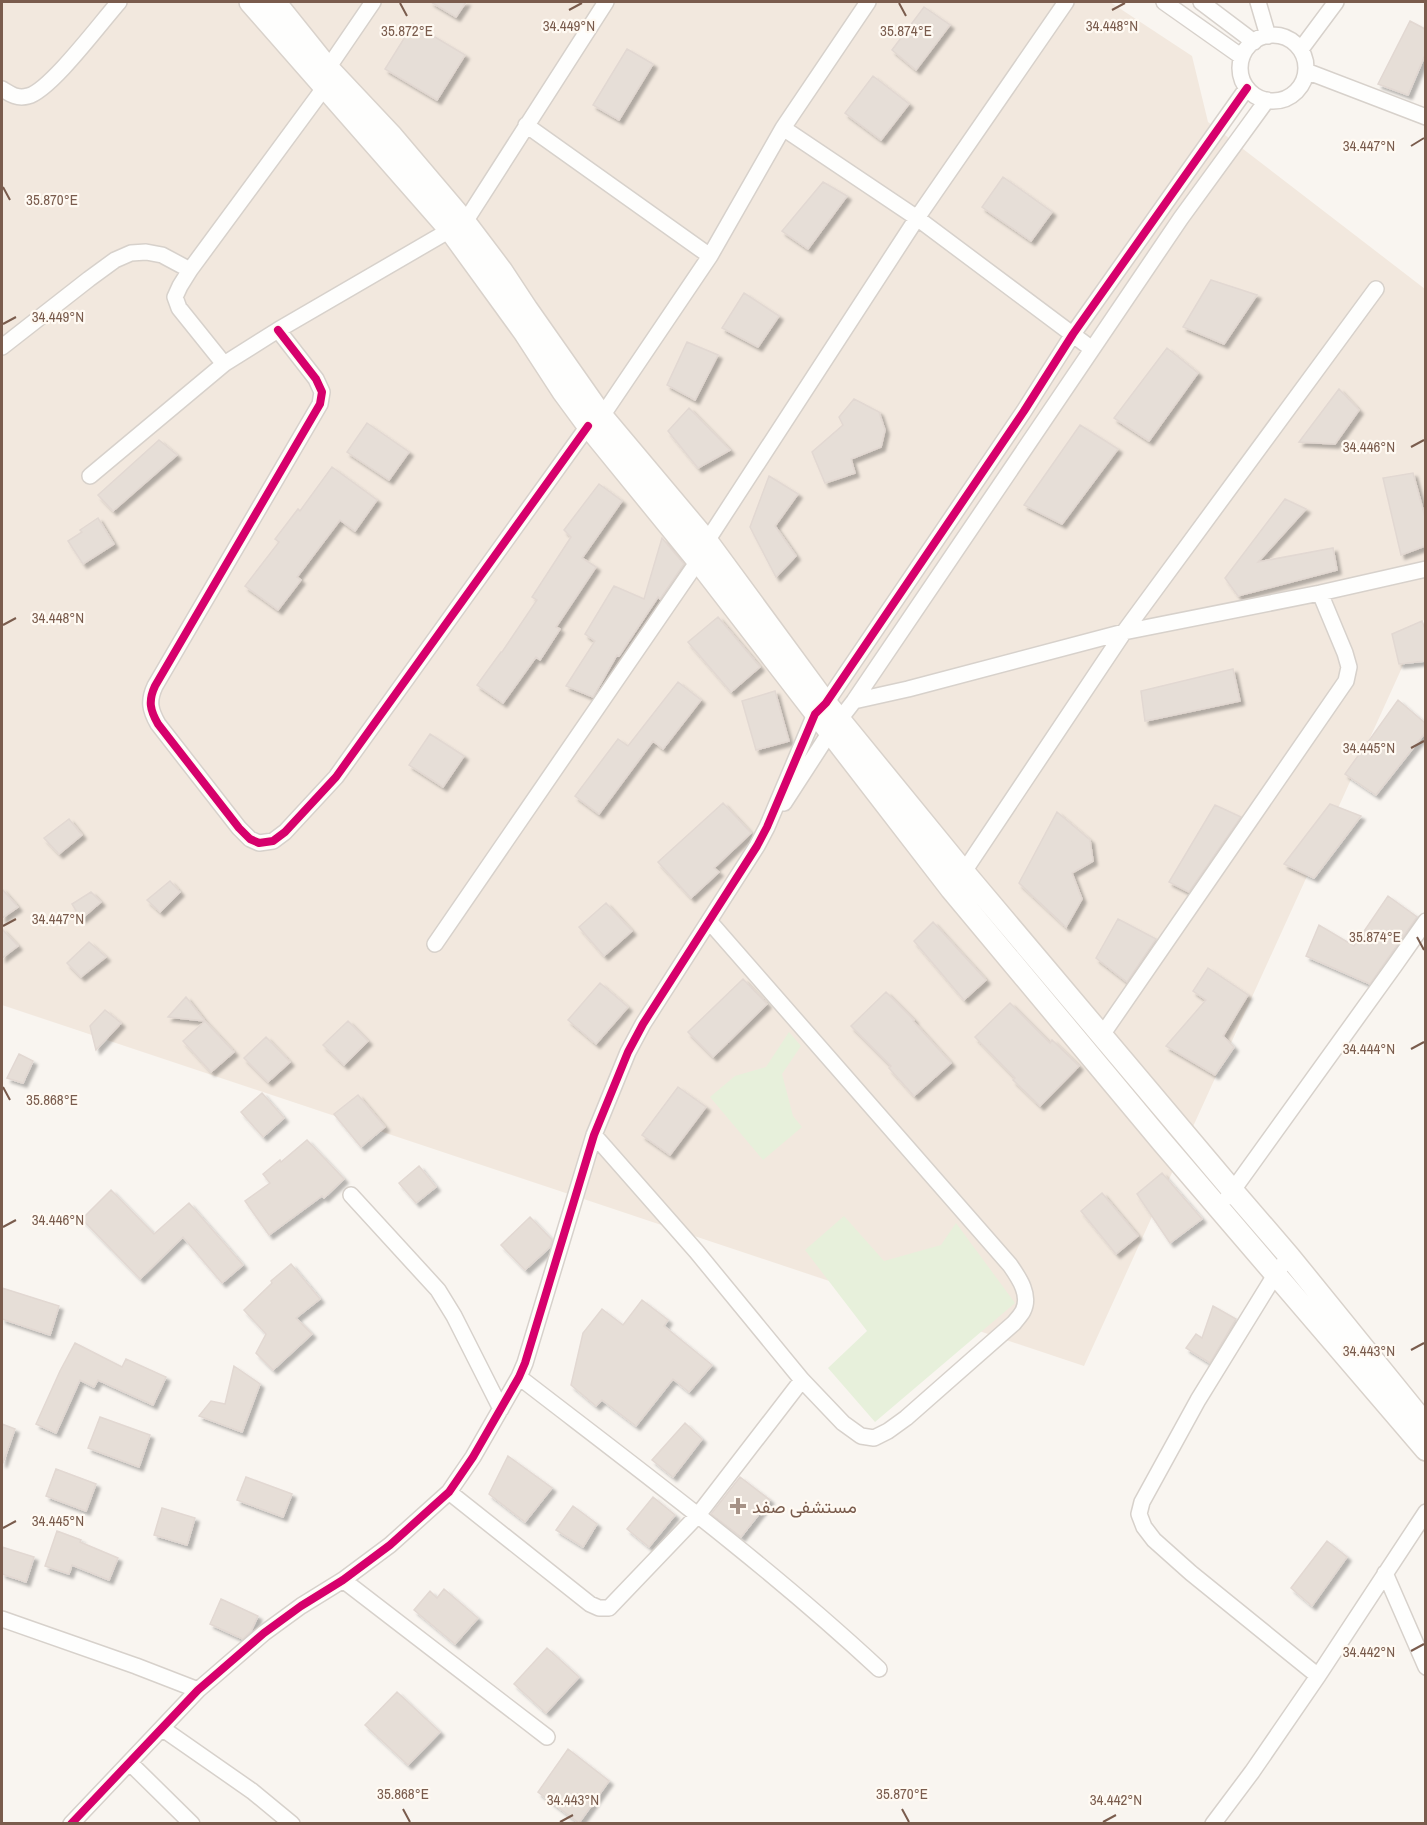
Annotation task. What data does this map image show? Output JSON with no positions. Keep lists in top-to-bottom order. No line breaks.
{"places":{"health":["مستشفى صفد"]},"coordinates":["34.449°N","34.448°N","35.872°E","35.874°E","34.447°N","35.870°E","34.446°N","34.445°N","34.444°N","35.868°E","34.443°N","34.442°N"]}
